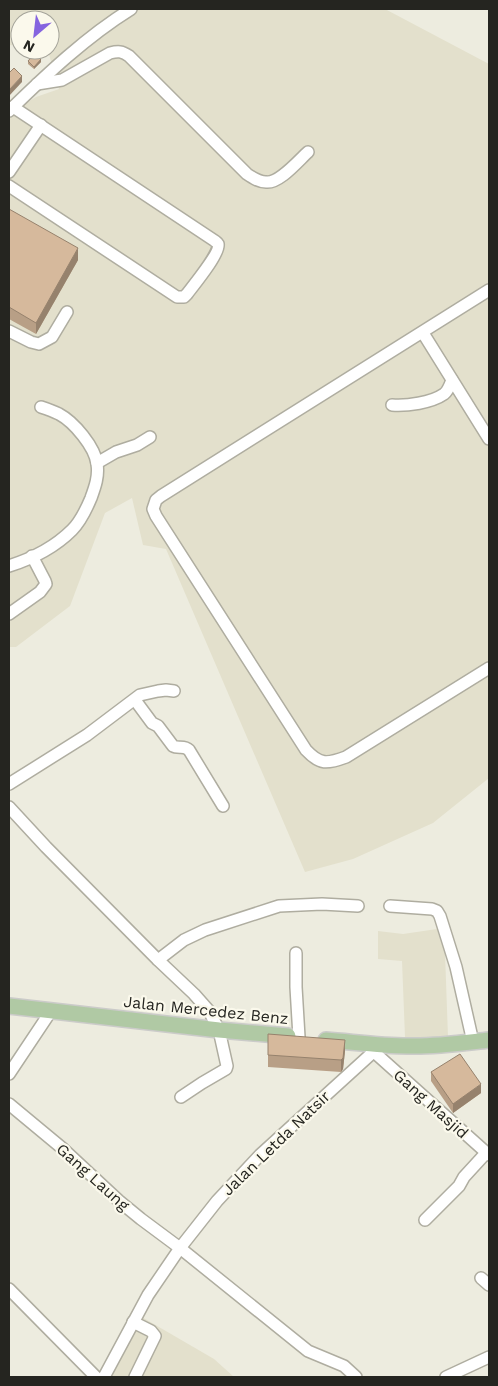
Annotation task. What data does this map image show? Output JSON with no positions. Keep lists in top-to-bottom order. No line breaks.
{"streets":{"main road":["Jalan Mercedez Benz"],"street":["Gang Masjid","Jalan Letda Natsir","Gang Laung"]},"crossings":[["Jalan Mercedez Benz","Gang Masjid"],["Jalan Mercedez Benz","Jalan Letda Natsir"],["Gang Masjid","Jalan Letda Natsir"],["Jalan Letda Natsir","Gang Laung"]],"north":"bottom left"}
